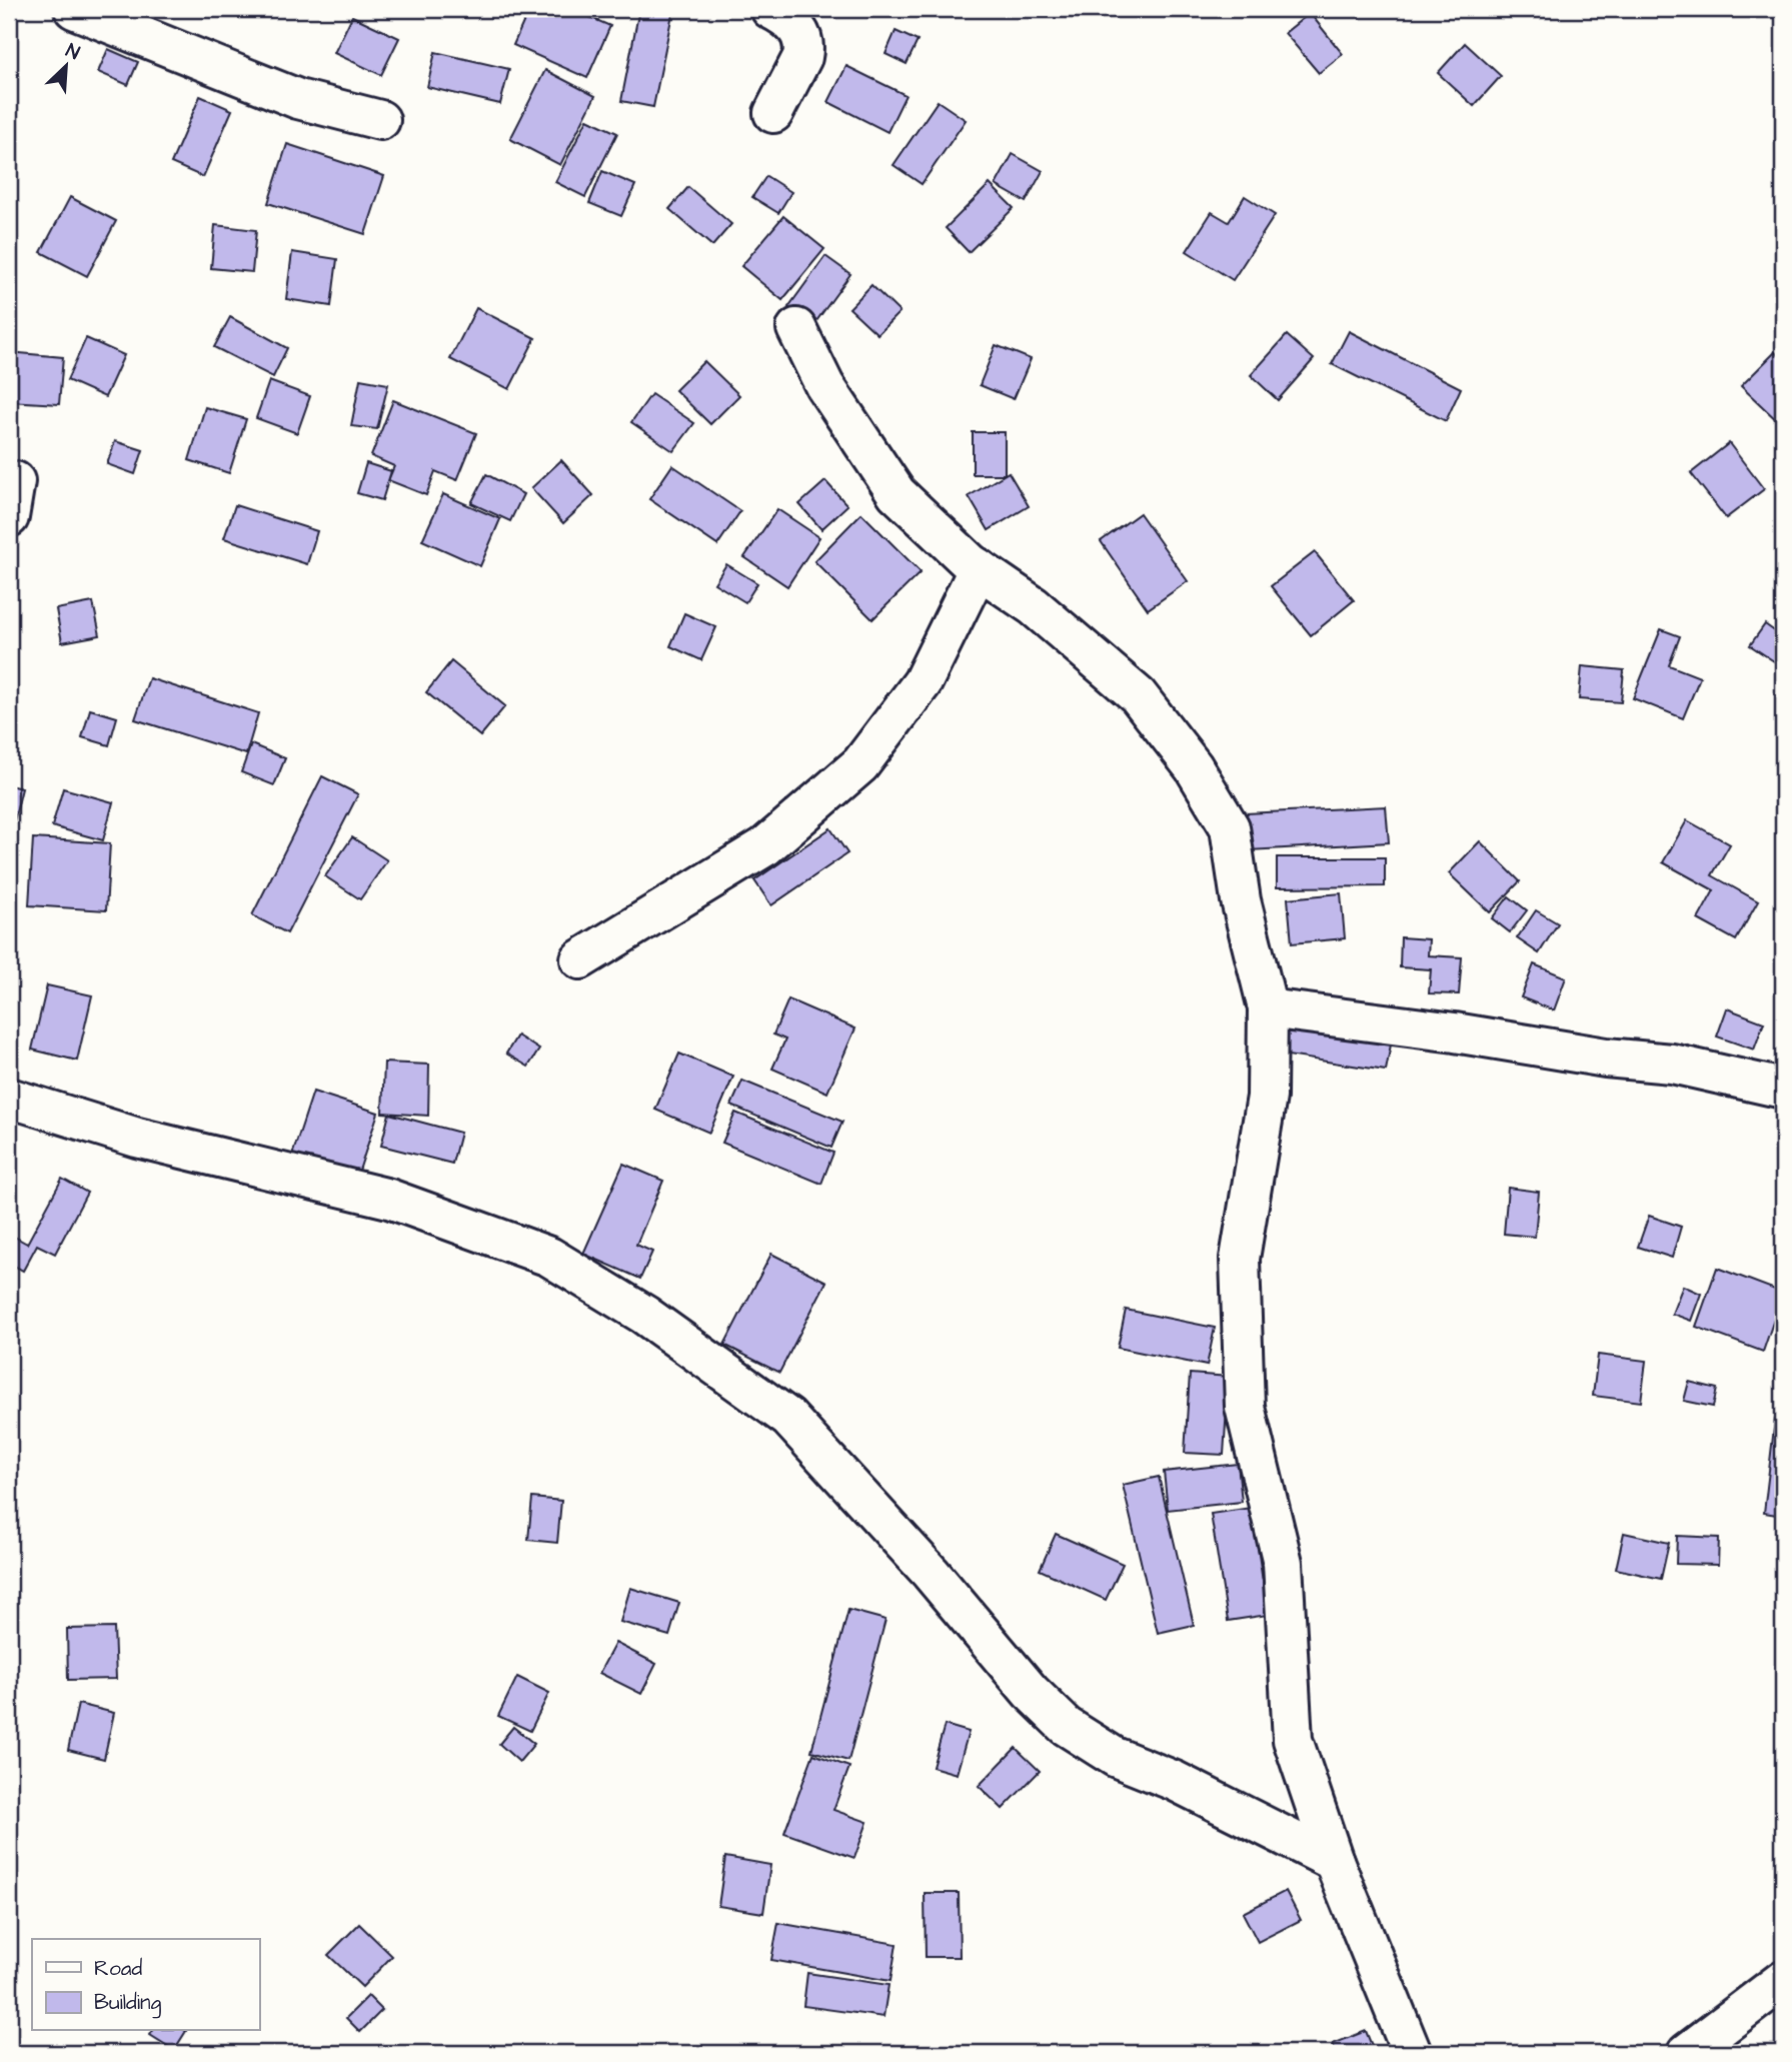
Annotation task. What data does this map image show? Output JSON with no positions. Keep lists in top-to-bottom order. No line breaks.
{"legend":["Road","Building"],"north":"top right"}
